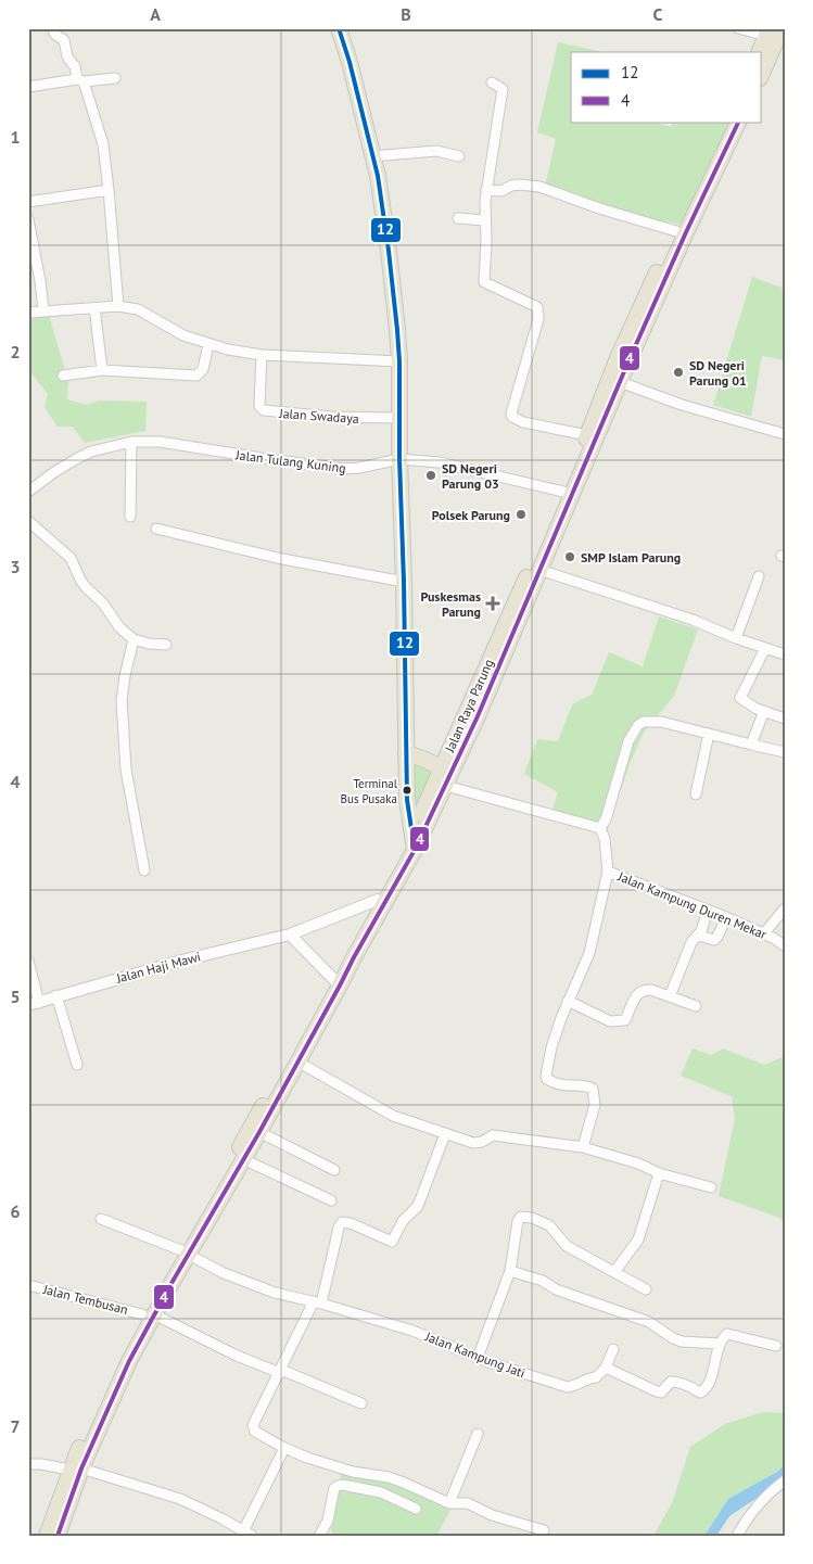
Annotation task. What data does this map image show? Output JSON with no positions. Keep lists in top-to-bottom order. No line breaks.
{"streets":{"highway":["Jalan Raya Parung"],"street":["Jalan Swadaya","Jalan Tulang Kuning","Jalan Kampung Duren Mekar","Jalan Haji Mawi","Jalan Tembusan","Jalan Kampung Jati"]},"crossings":[["Jalan Tulang Kuning","Jalan Raya Parung"],["Jalan Raya Parung","Jalan Haji Mawi"],["Jalan Raya Parung","Jalan Tembusan"],["Jalan Raya Parung","Jalan Kampung Jati"]],"places":{"other":["SD Negeri Parung 01","SD Negeri Parung 03","Polsek Parung","SMP Islam Parung","Terminal Bus Pusaka"],"health":["Puskesmas Parung"]},"lines":["transit line 12","transit line 4"],"legend":["12","4"],"grid":{"columns":["A","B","C"],"rows":["1","2","3","4","5","6","7"]}}
